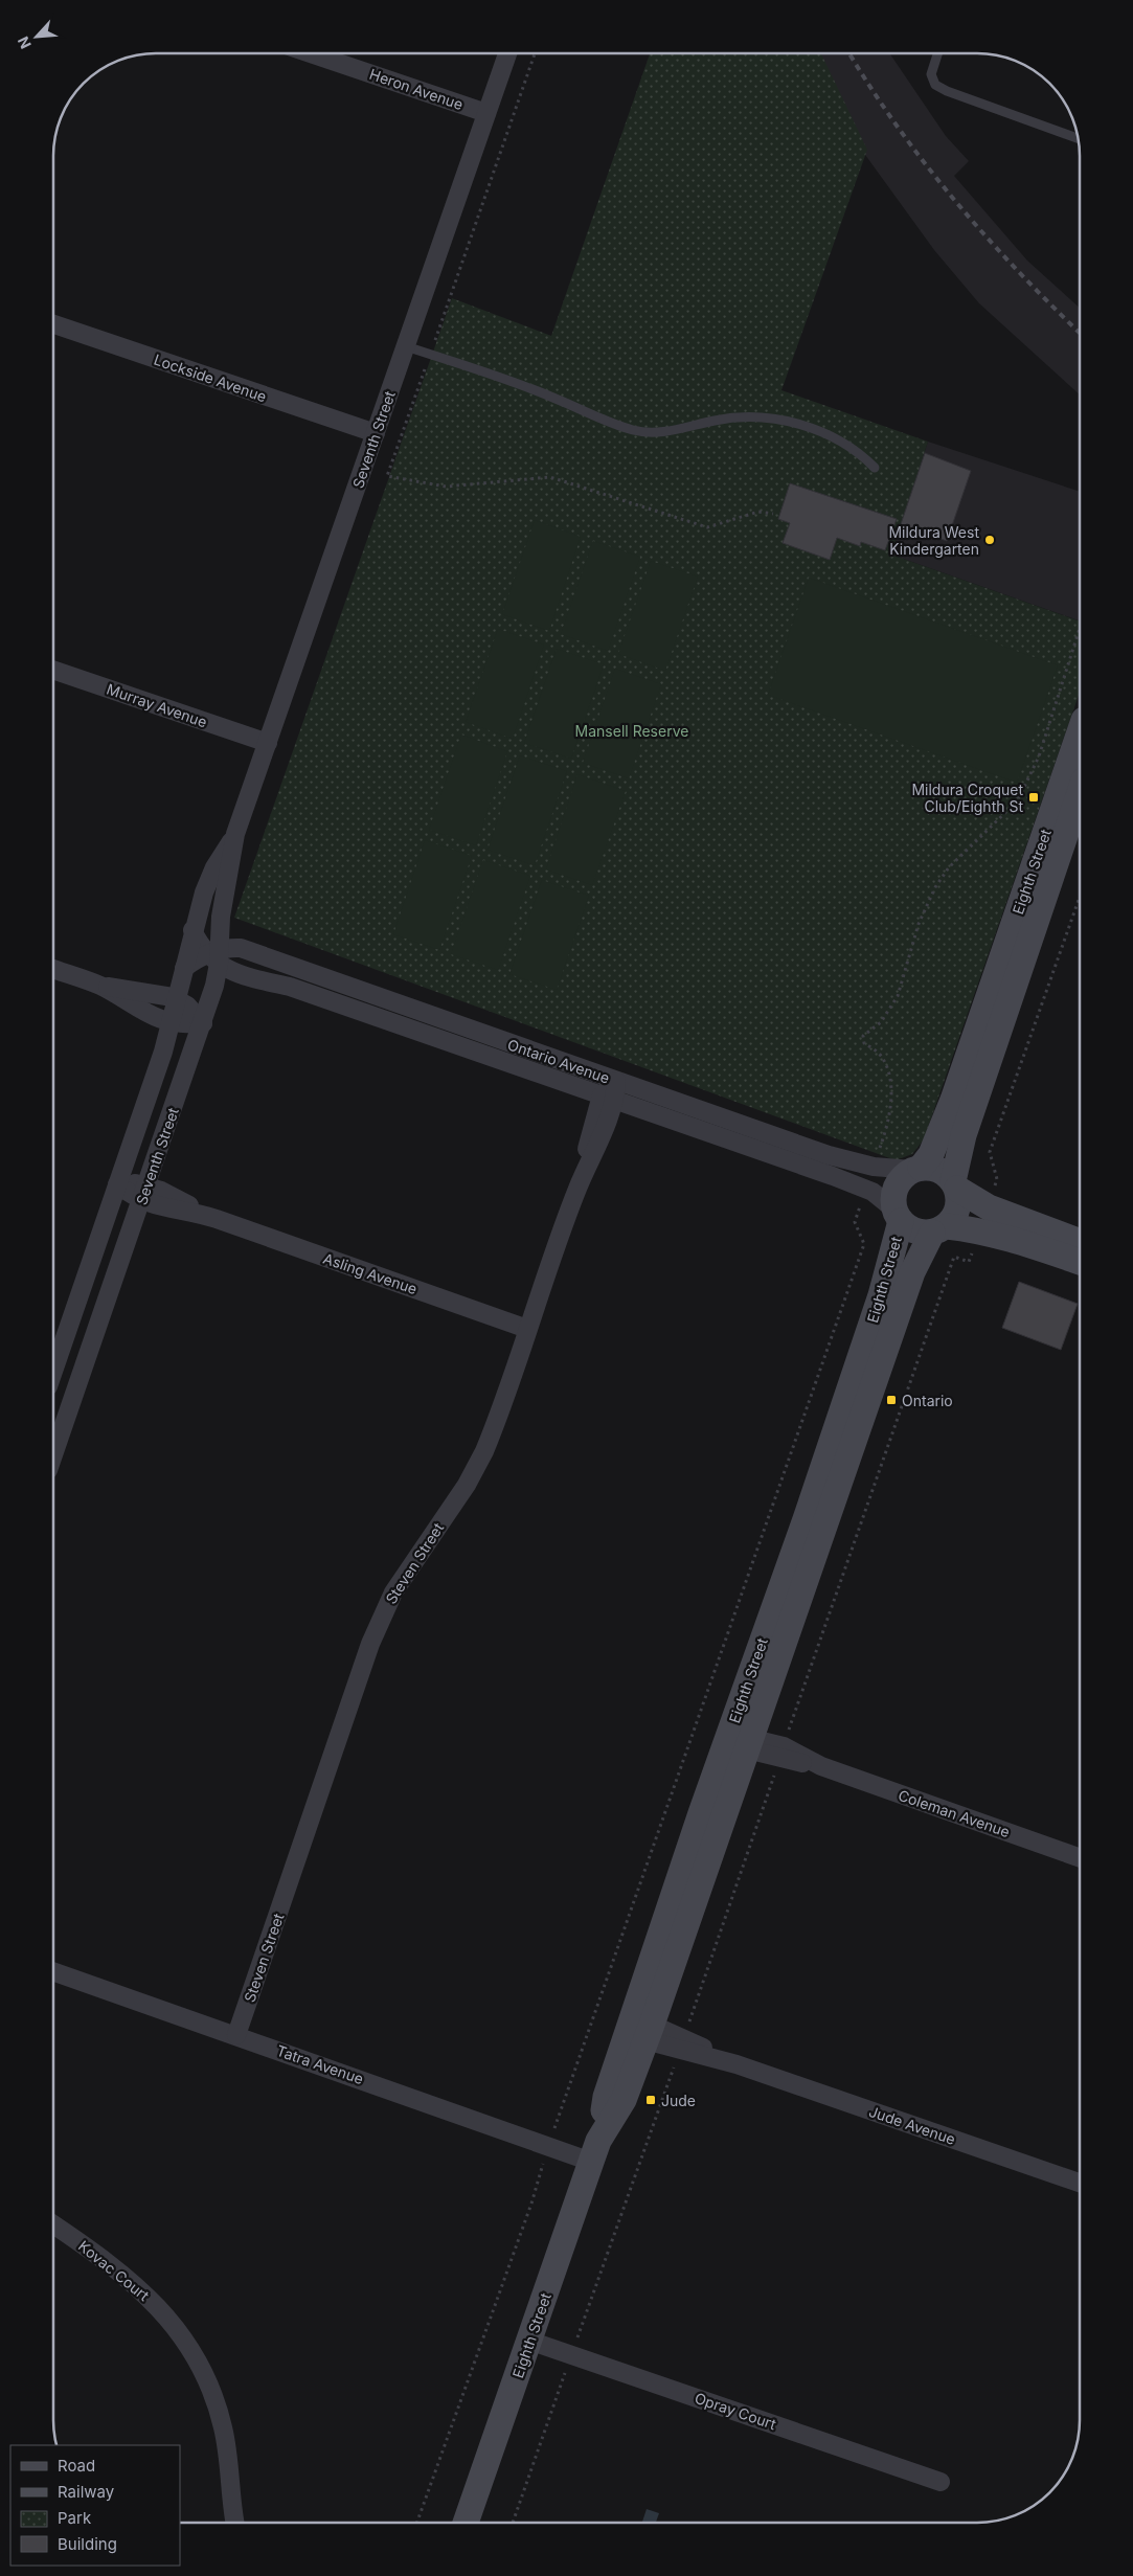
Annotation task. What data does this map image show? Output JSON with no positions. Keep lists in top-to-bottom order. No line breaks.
{"streets":{"street":["Heron Avenue","Lockside Avenue","Seventh Street","Murray Avenue","Eighth Street","Ontario Avenue","Asling Avenue","Steven Street","Coleman Avenue","Tatra Avenue","Jude Avenue","Kovac Court","Opray Court"]},"crossings":[["Heron Avenue","Seventh Street"],["Lockside Avenue","Seventh Street"],["Seventh Street","Murray Avenue"],["Seventh Street","Ontario Avenue"],["Seventh Street","Asling Avenue"],["Eighth Street","Ontario Avenue"],["Eighth Street","Coleman Avenue"],["Eighth Street","Tatra Avenue"],["Eighth Street","Jude Avenue"],["Eighth Street","Opray Court"],["Ontario Avenue","Steven Street"],["Asling Avenue","Steven Street"],["Steven Street","Tatra Avenue"]],"parks":["Mansell Reserve"],"places":{"other":["Mildura West Kindergarten"],"transit":["Mildura Croquet Club/Eighth St","Ontario","Jude"]},"legend":["Road","Railway","Park","Building"],"north":"bottom left"}
